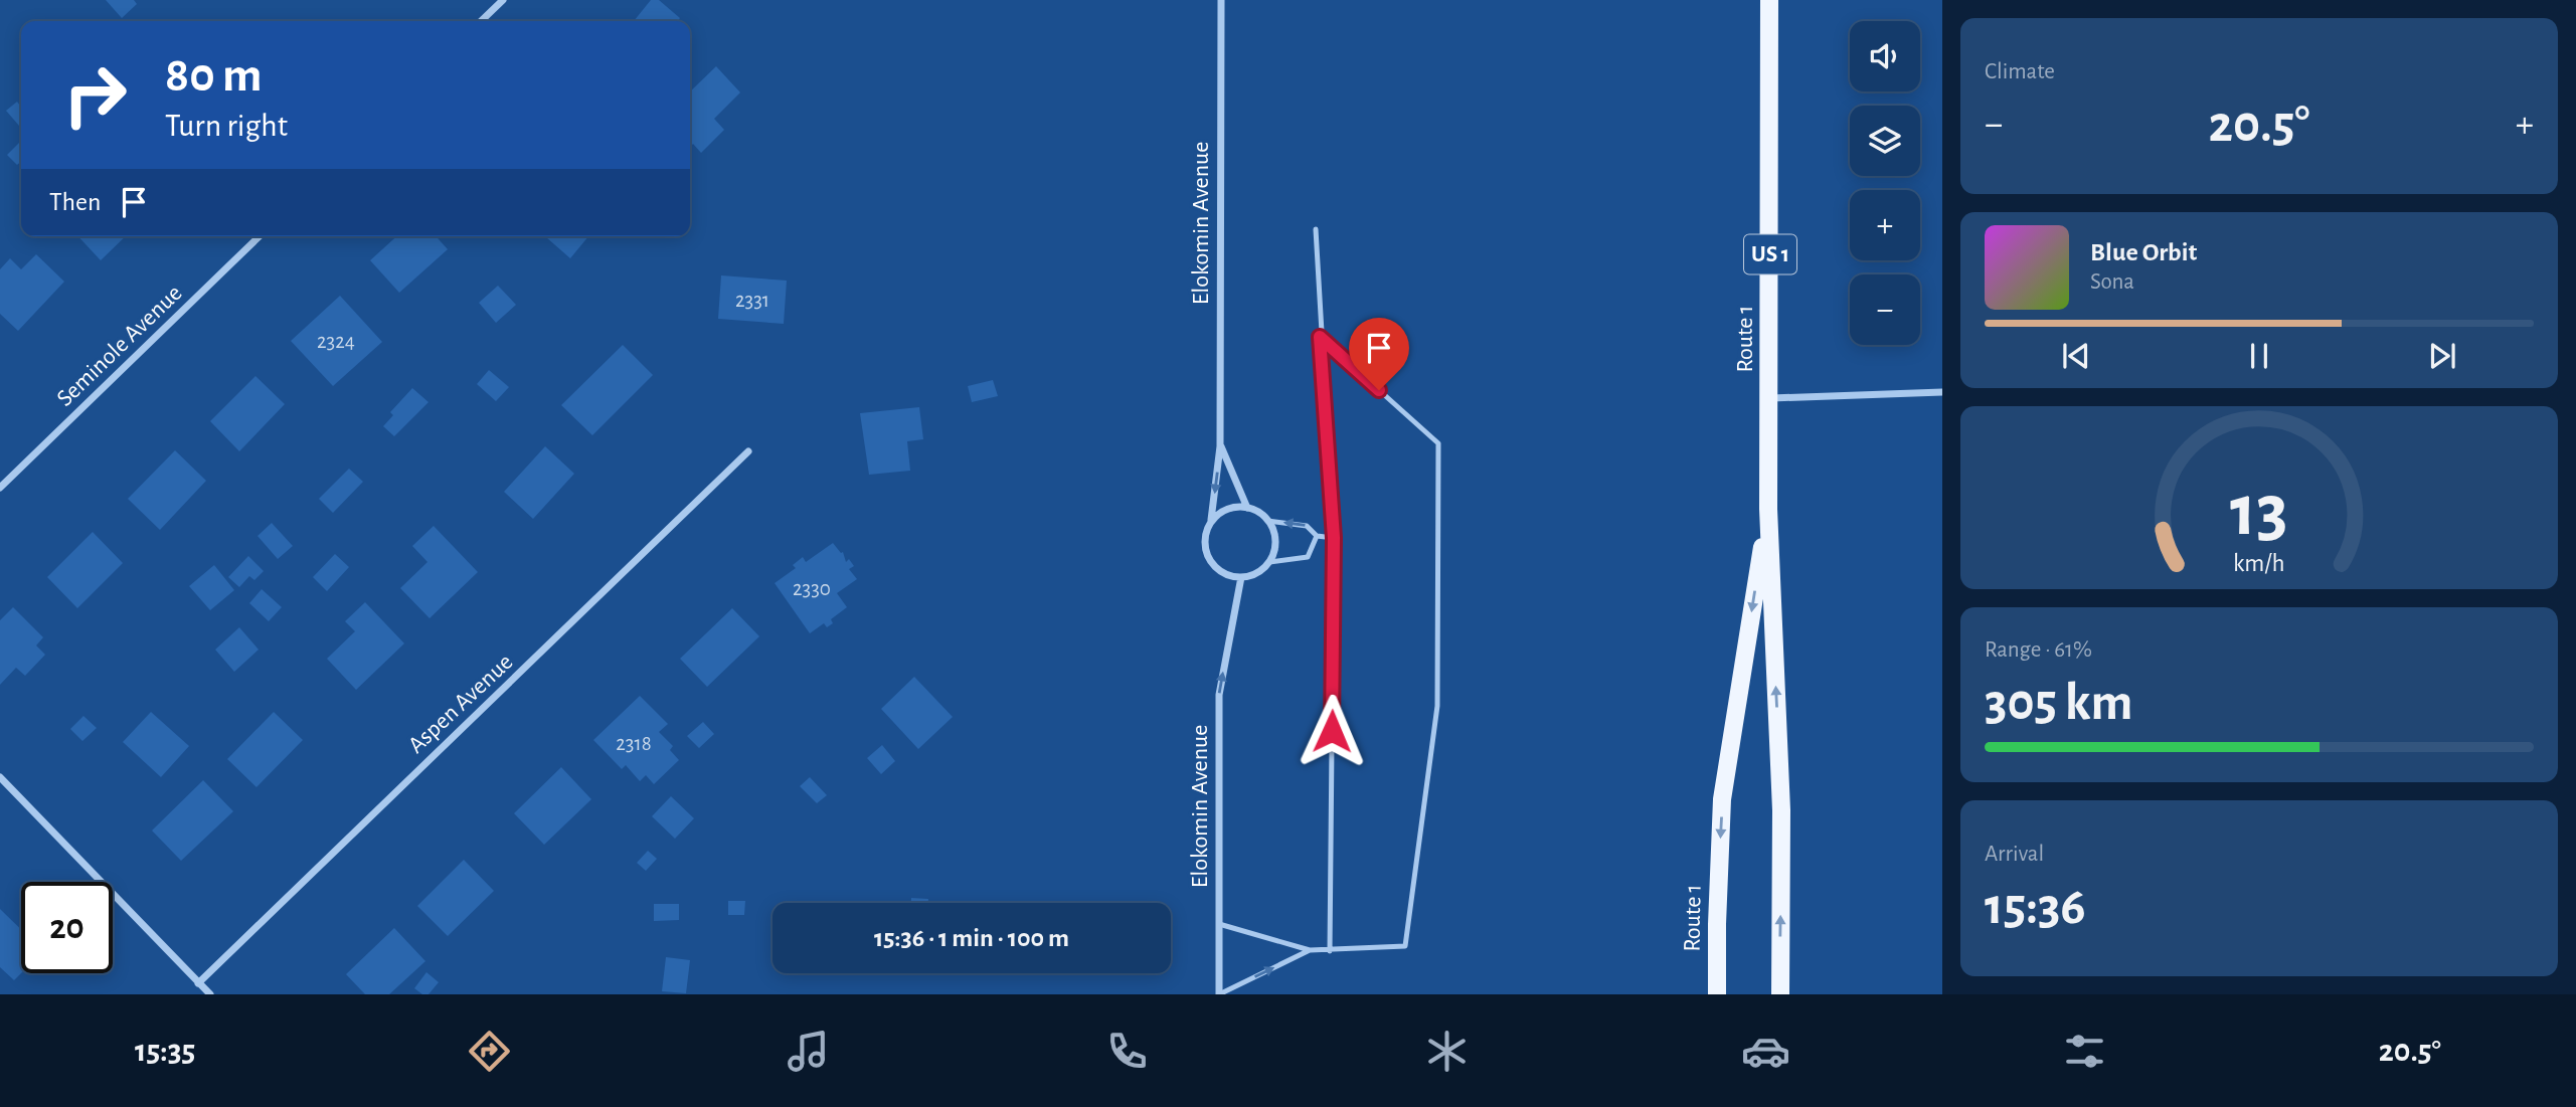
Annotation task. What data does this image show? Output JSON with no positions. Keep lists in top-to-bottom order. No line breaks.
{"streets":{"main road":["US 1","Route 1"],"street":["Elokomin Avenue","Seminole Avenue","Aspen Avenue"]},"house_numbers":["2331","2324","2330","2318"],"page":{"tile":["Climate",["Range · 61%","305 km"],["Arrival","15:36"]],"map_buttons":["+","−"],"turn":["80 m","Turn right"],"heat":["−","20.5°","+"],"then":"Then","song":["Blue Orbit","Sona"],"limit":"20","trip":"15:36 · 1 min · 100 m","tabs":["15:35","20.5°"],"gauge":["13","km/h"]}}
